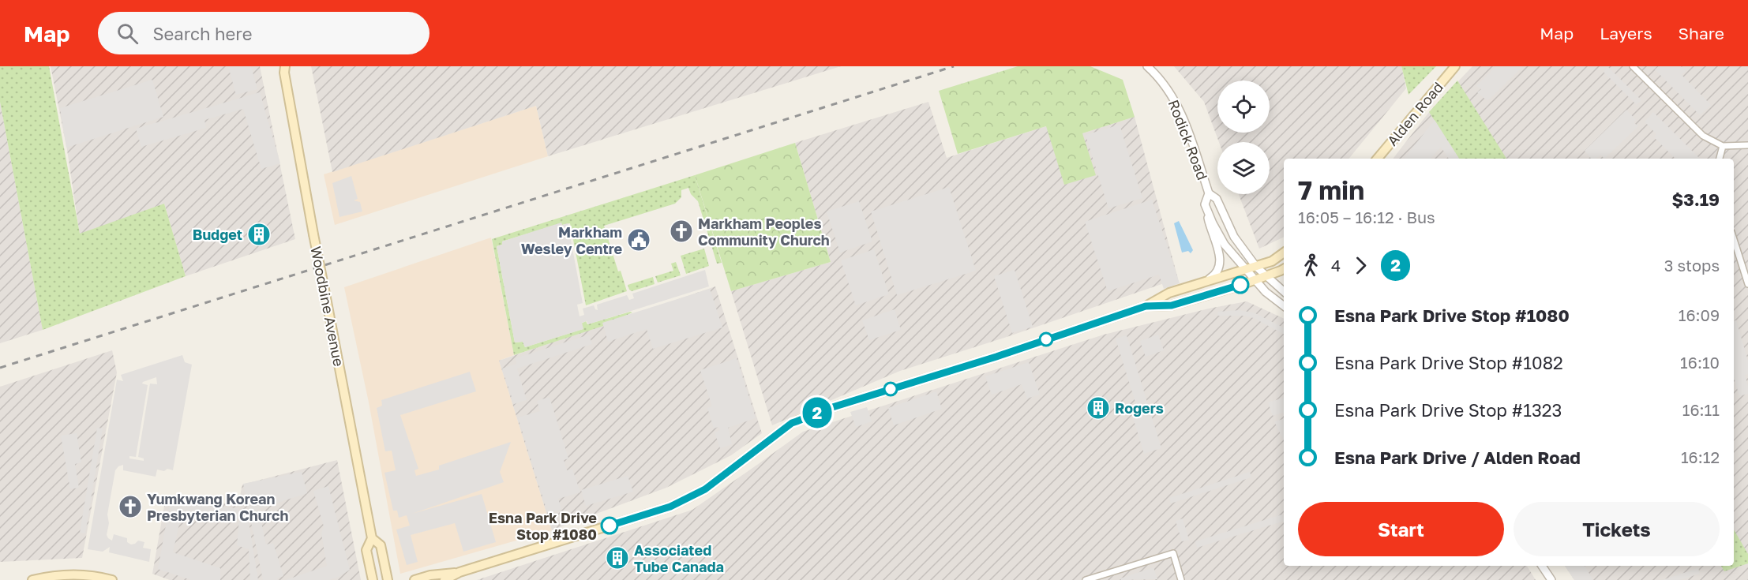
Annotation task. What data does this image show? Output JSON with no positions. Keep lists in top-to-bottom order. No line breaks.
{"streets":{"main road":["Alden Road","Woodbine Avenue"],"street":["Rodick Road"]},"places":{"church":["Markham Peoples Community Church","Yumkwang Korean Presbyterian Church"],"building":["Budget","Rogers","Associated Tube Canada"],"public building":["Markham Wesley Centre"],"other":["Esna Park Drive Stop #1080"]},"lines":["bus line 2"],"page":{"header":"Map","search":"Search here","nav":["Map","Layers","Share"],"on_map":"2","heading":["7 min","16:05 – 16:12 · Bus","$3.19"],"legs":["4","2","3 stops"],"list":[{"name":"Esna Park Drive Stop #1080","value":"16:09"},{"name":"Esna Park Drive Stop #1082","value":"16:10"},{"name":"Esna Park Drive Stop #1323","value":"16:11"},{"name":"Esna Park Drive / Alden Road","value":"16:12"}],"buttons":["Start","Tickets"]}}
